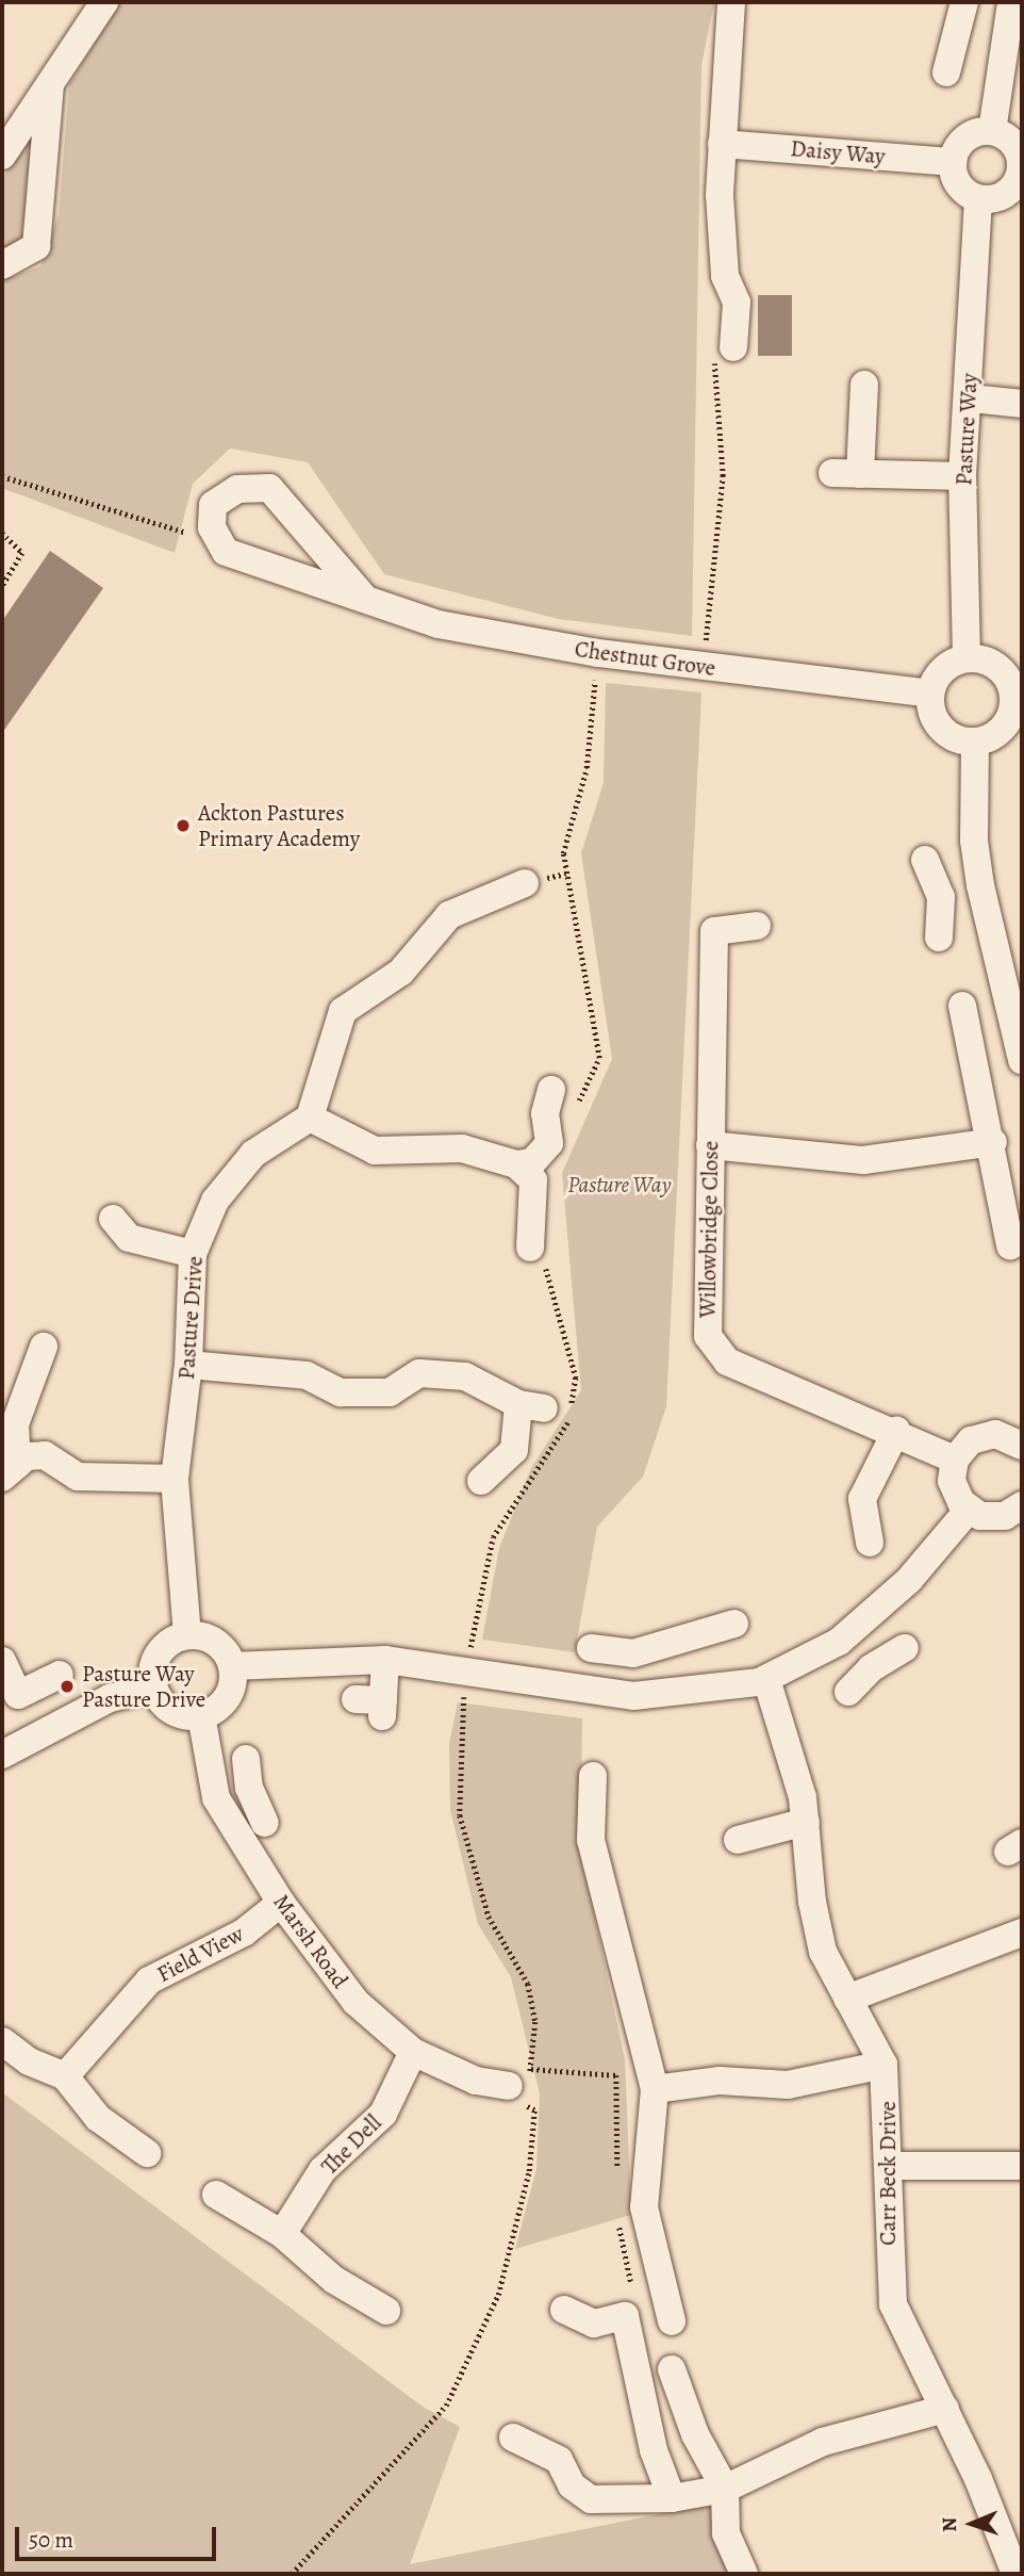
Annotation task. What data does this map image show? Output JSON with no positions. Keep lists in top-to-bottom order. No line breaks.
{"streets":{"street":["Daisy Way","Pasture Way","Chestnut Grove","Willowbridge Close","Pasture Drive","Marsh Road","Field View","The Dell","Carr Beck Drive"]},"crossings":[["Daisy Way","Pasture Way"],["Pasture Way","Chestnut Grove"],["Pasture Drive","Marsh Road"],["Marsh Road","Field View"],["Marsh Road","The Dell"]],"parks":["Pasture Way"],"places":["Ackton Pastures Primary Academy","Pasture Way Pasture Drive"],"scale_bar":"50 m","north":"left"}
